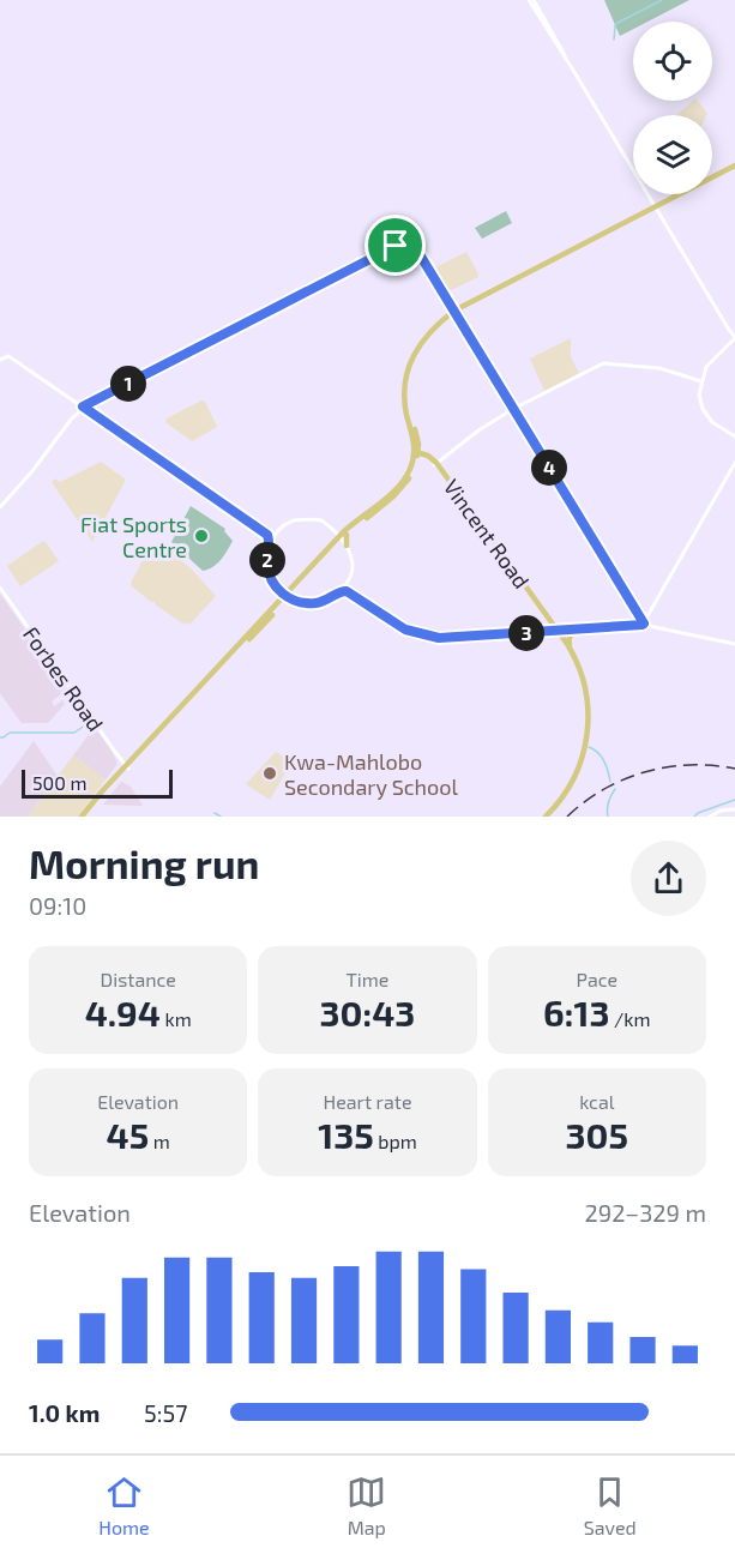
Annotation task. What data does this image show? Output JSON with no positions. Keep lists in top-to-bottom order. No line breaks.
{"streets":{"main road":["Vincent Road"],"street":["Forbes Road"]},"places":["Fiat Sports Centre","Kwa-Mahlobo Secondary School"],"scale_bar":"500 m","page":{"pins":["1","4","2","3"],"scale":"500 m","heading":["Morning run","09:10"],"stats":[["Distance","4.94 km"],["Time","30:43"],["Pace","6:13 /km"],["Elevation","45 m"],["Heart rate","135 bpm"],["kcal","305"]],"chart":["Elevation","292–329 m"],"list":[{"name":"1.0 km","note":"5:57"}],"tabs":["Home","Map","Saved"]}}
